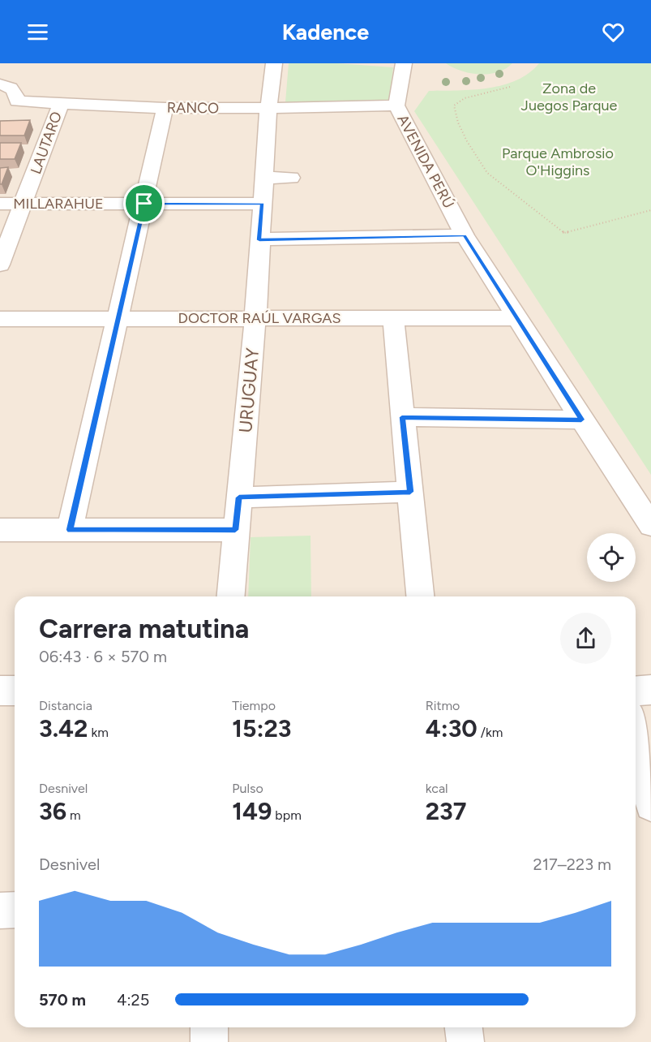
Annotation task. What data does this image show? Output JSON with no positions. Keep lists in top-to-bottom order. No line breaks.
{"streets":{"street":["RANCO","LAUTARO","AVENIDA PERÚ","MILLARAHUE","DOCTOR RAÚL VARGAS","URUGUAY"]},"crossings":[["RANCO","LAUTARO"],["RANCO","AVENIDA PERÚ"],["RANCO","URUGUAY"],["LAUTARO","MILLARAHUE"],["AVENIDA PERÚ","DOCTOR RAÚL VARGAS"],["MILLARAHUE","URUGUAY"],["DOCTOR RAÚL VARGAS","URUGUAY"]],"parks":["Zona de Juegos Parque","Parque Ambrosio O'Higgins"],"page":{"header":"Kadence","heading":["Carrera matutina","06:43 · 6 × 570 m"],"stats":[["Distancia","3.42 km"],["Tiempo","15:23"],["Ritmo","4:30 /km"],["Desnivel","36 m"],["Pulso","149 bpm"],["kcal","237"]],"chart":["Desnivel","217–223 m"],"list":[{"name":"570 m","note":"4:25"}]}}
